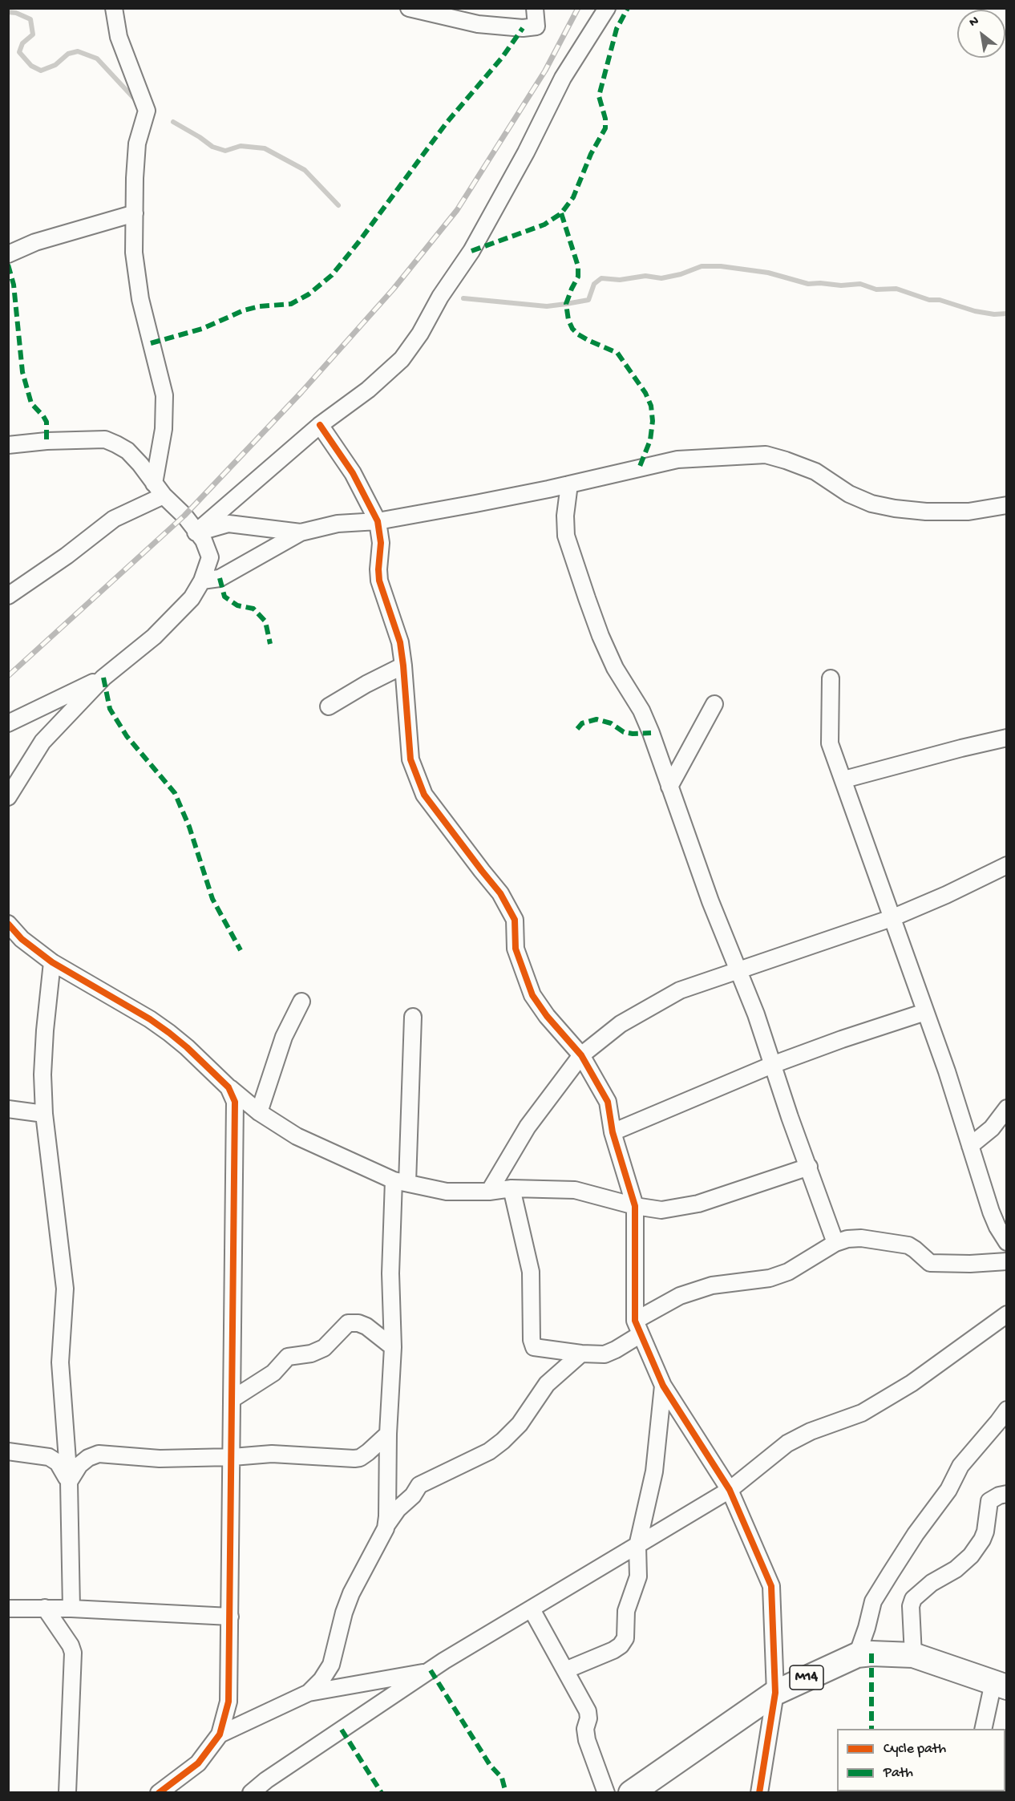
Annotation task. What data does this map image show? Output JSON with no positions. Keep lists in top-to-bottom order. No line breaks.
{"streets":{"main road":["M14"]},"legend":["Cycle path","Path"],"north":"top left"}
